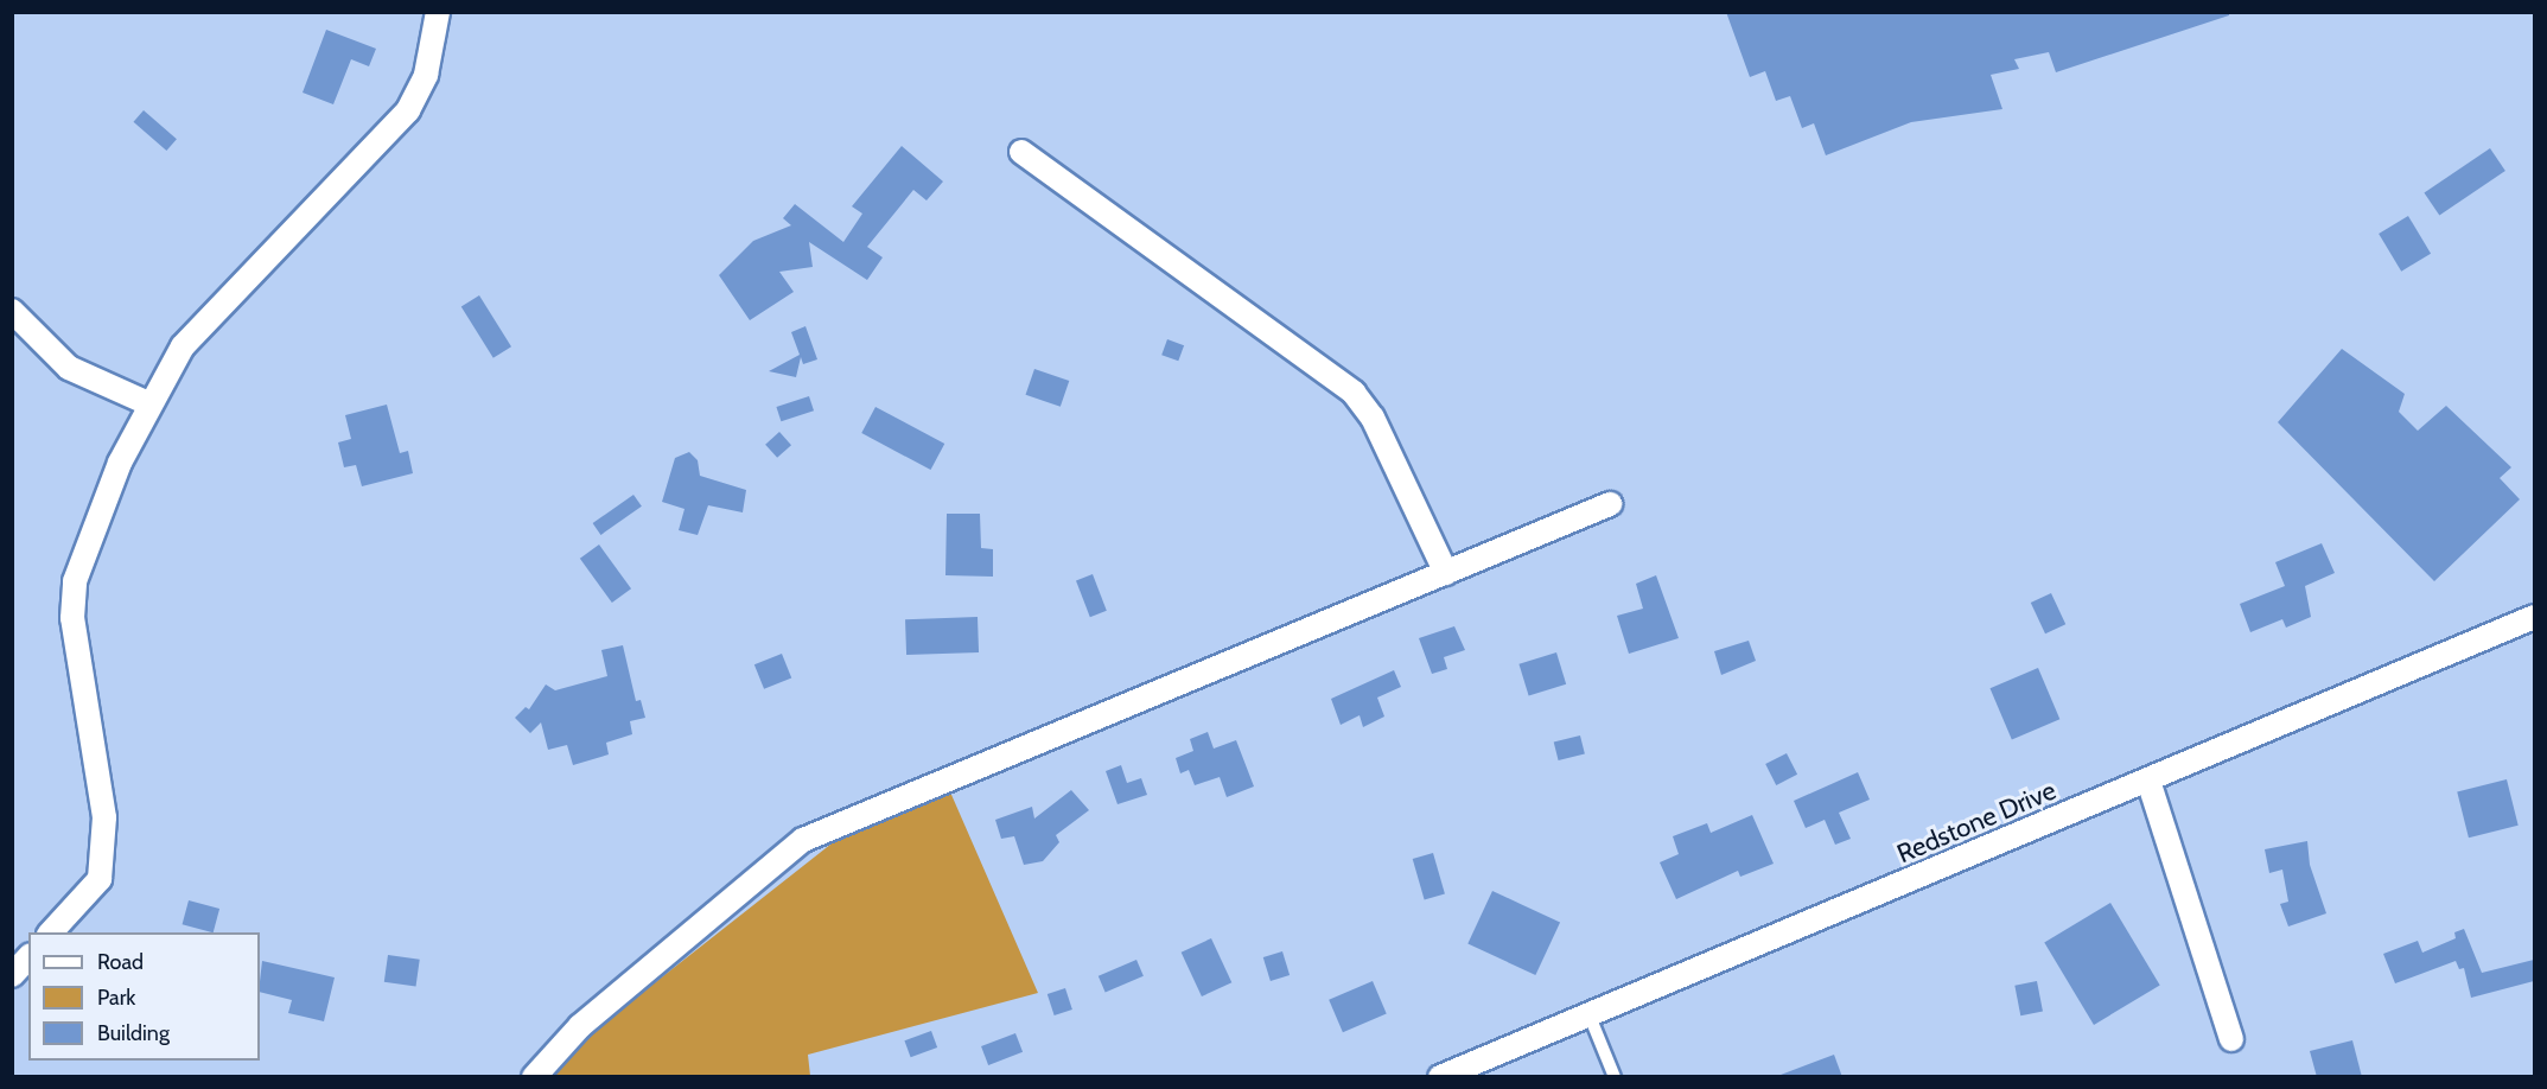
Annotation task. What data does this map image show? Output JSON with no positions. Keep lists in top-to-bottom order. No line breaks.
{"streets":{"street":["Redstone Drive"]},"legend":["Road","Park","Building"]}
